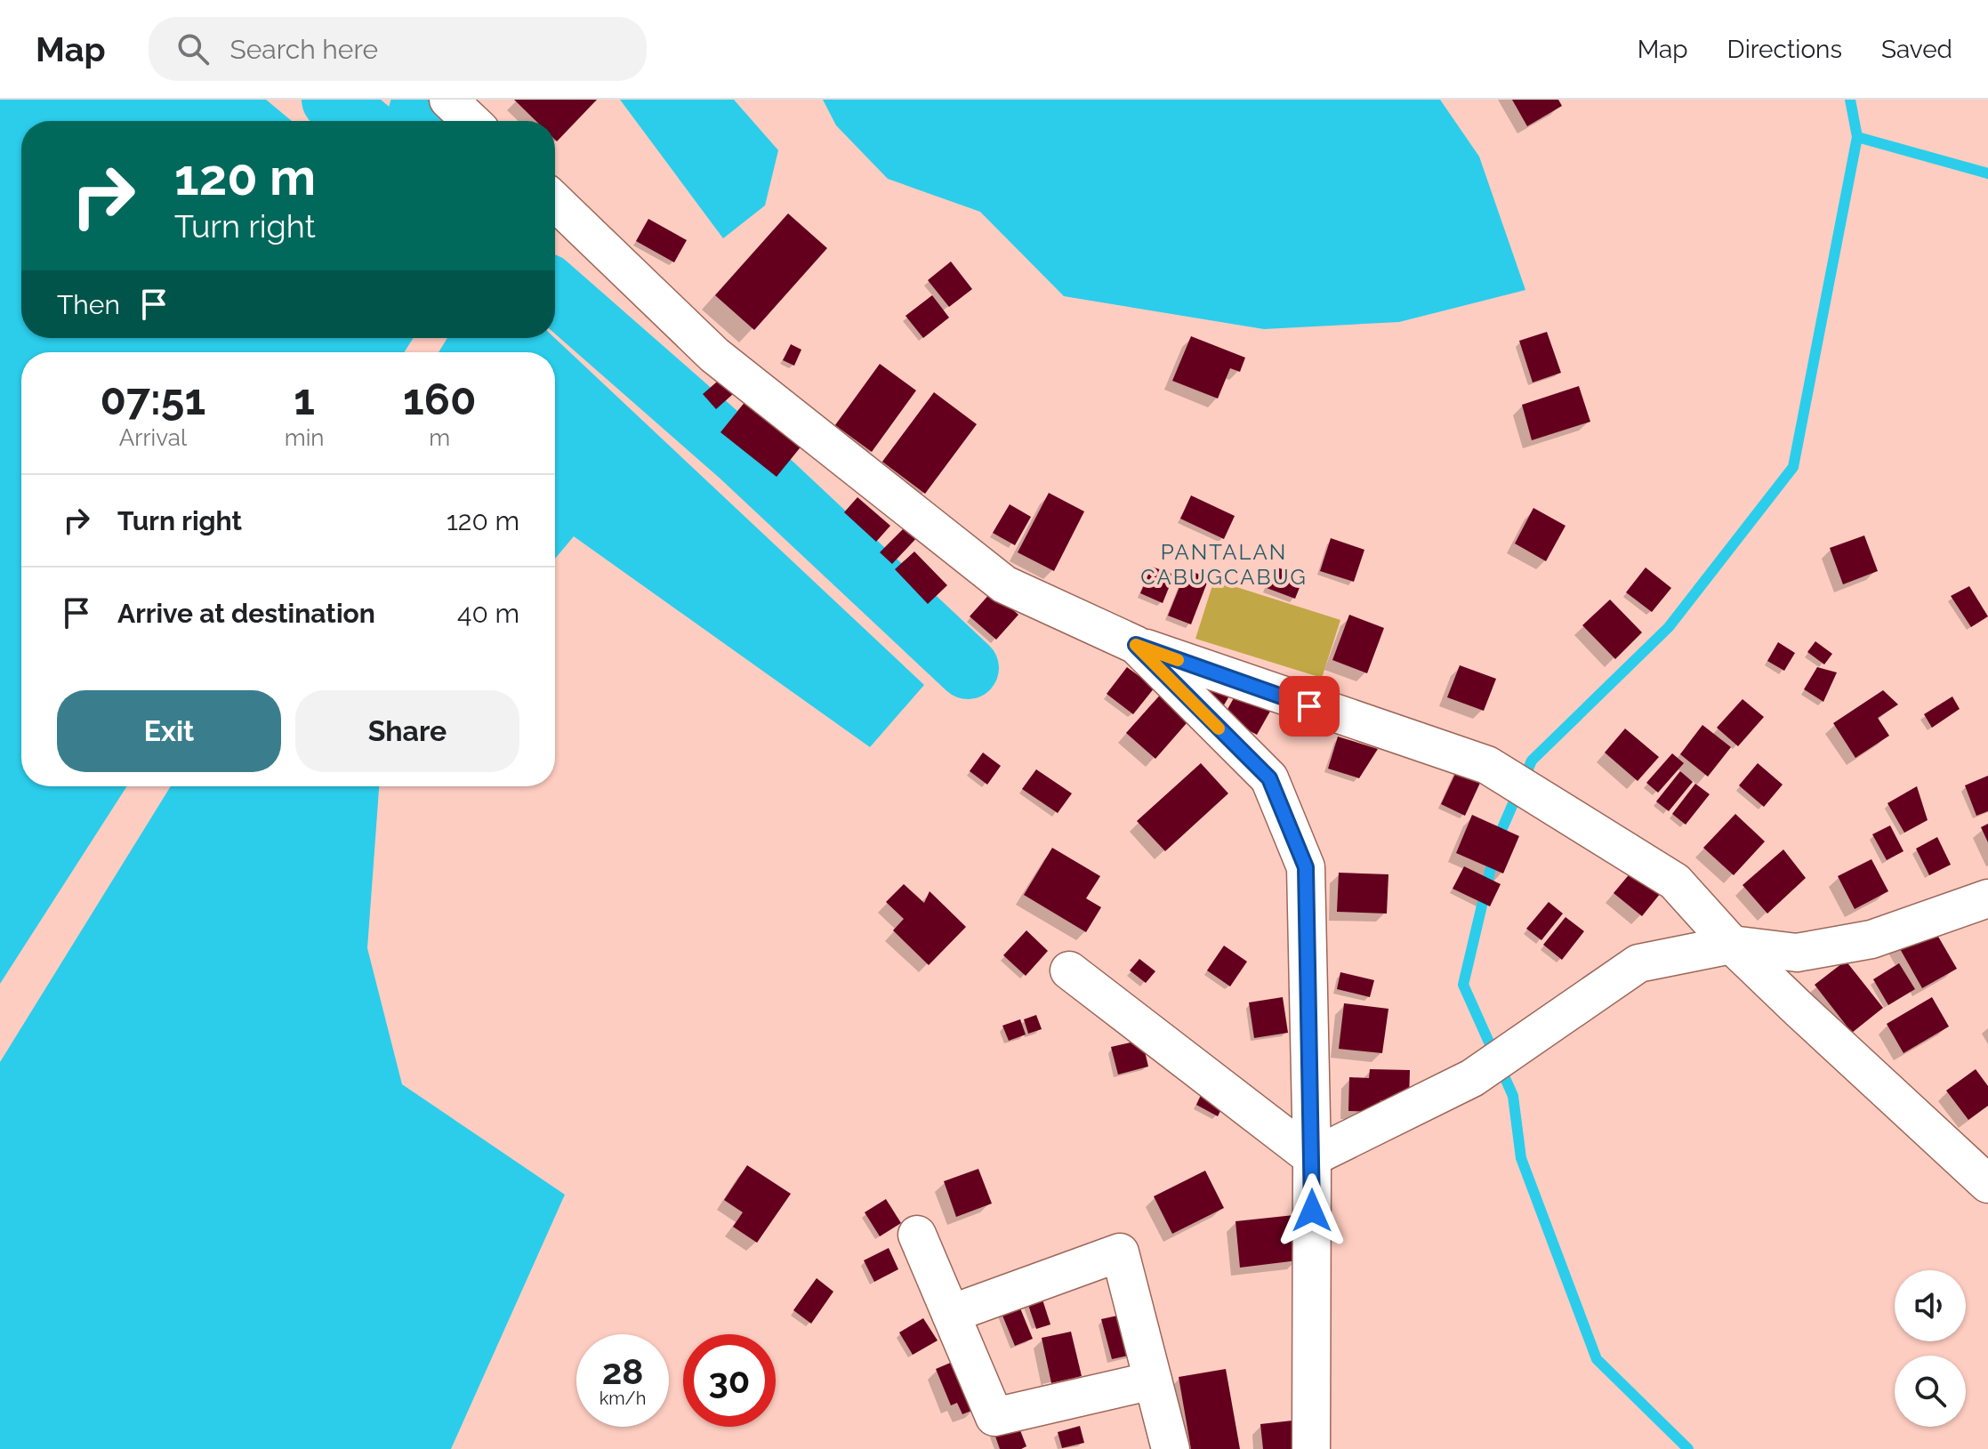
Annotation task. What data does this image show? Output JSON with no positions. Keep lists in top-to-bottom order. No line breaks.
{"districts":["PANTALAN CABUGCABUG"],"page":{"header":"Map","search":"Search here","nav":["Map","Directions","Saved"],"turn":["120 m","Turn right"],"then":"Then","eta":["07:51","Arrival","1","min","160","m"],"list":[{"name":"Turn right","value":"120 m"},{"name":"Arrive at destination","value":"40 m"}],"buttons":["Exit","Share"],"speed":"28 km/h","limit":"30"}}
